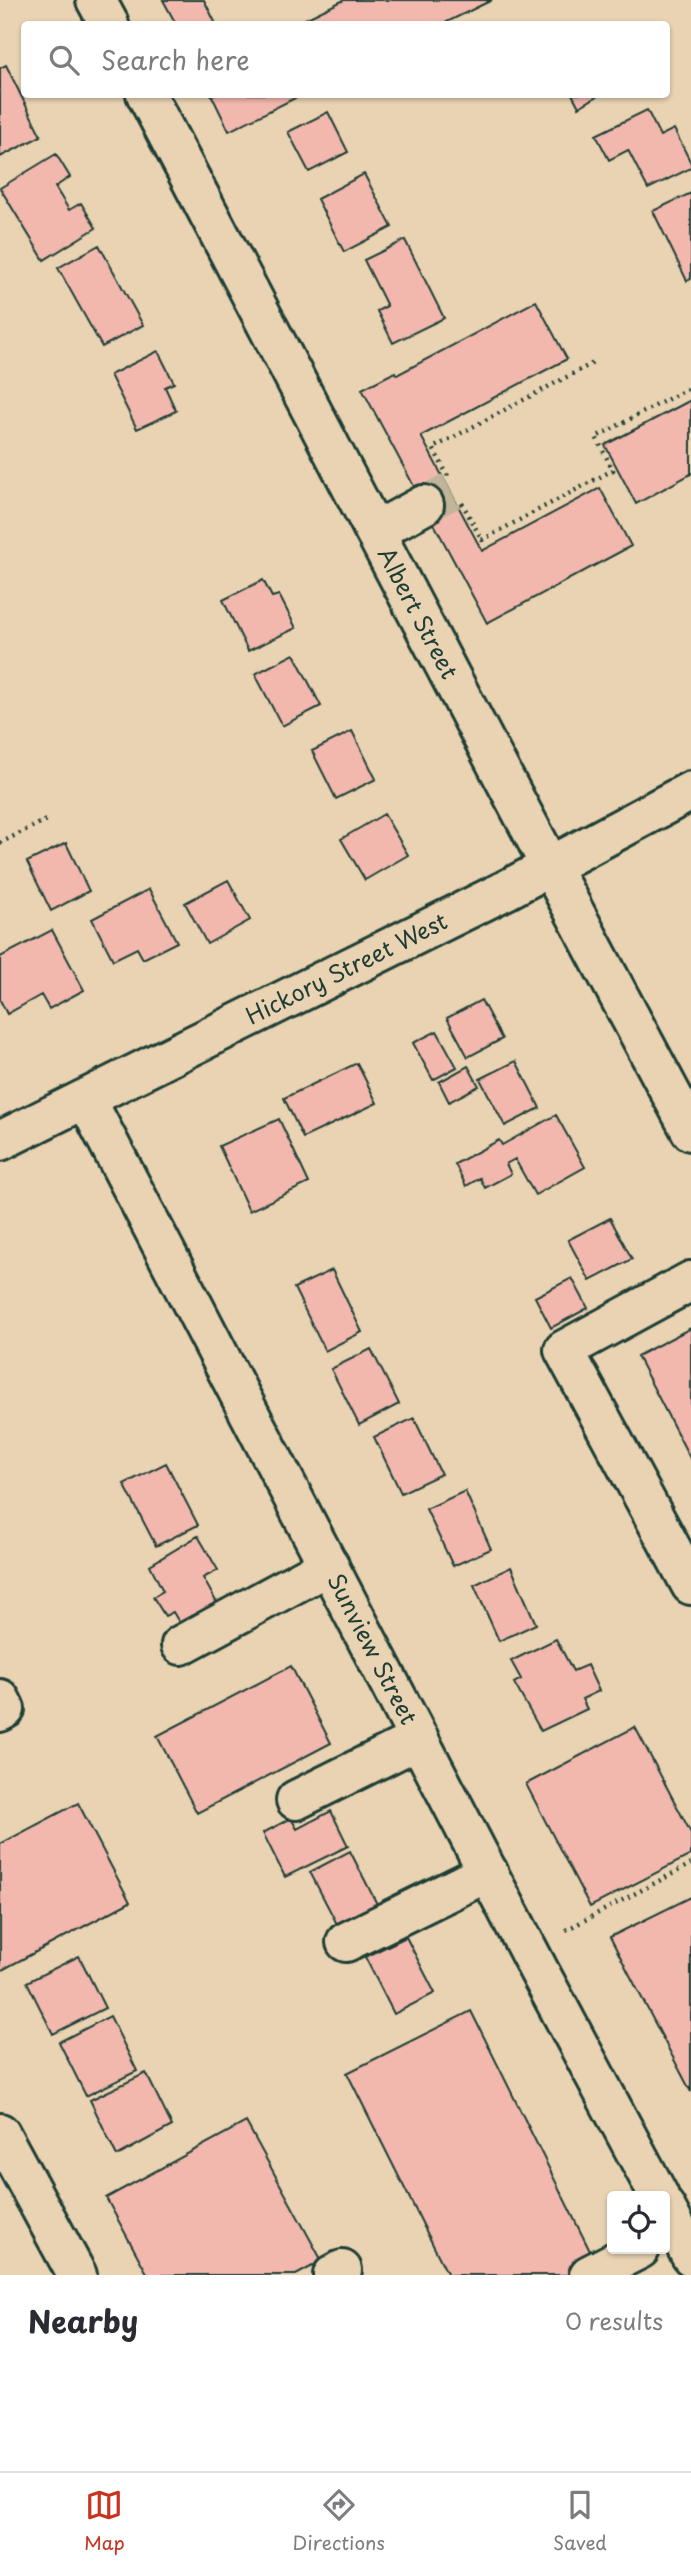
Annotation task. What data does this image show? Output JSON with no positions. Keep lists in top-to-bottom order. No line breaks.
{"streets":{"street":["Albert Street","Hickory Street West","Sunview Street"]},"crossings":[["Albert Street","Hickory Street West"],["Hickory Street West","Sunview Street"]],"page":{"search":"Search here","heading":["Nearby","0 results"],"nav":["Map","Directions","Saved"]}}
